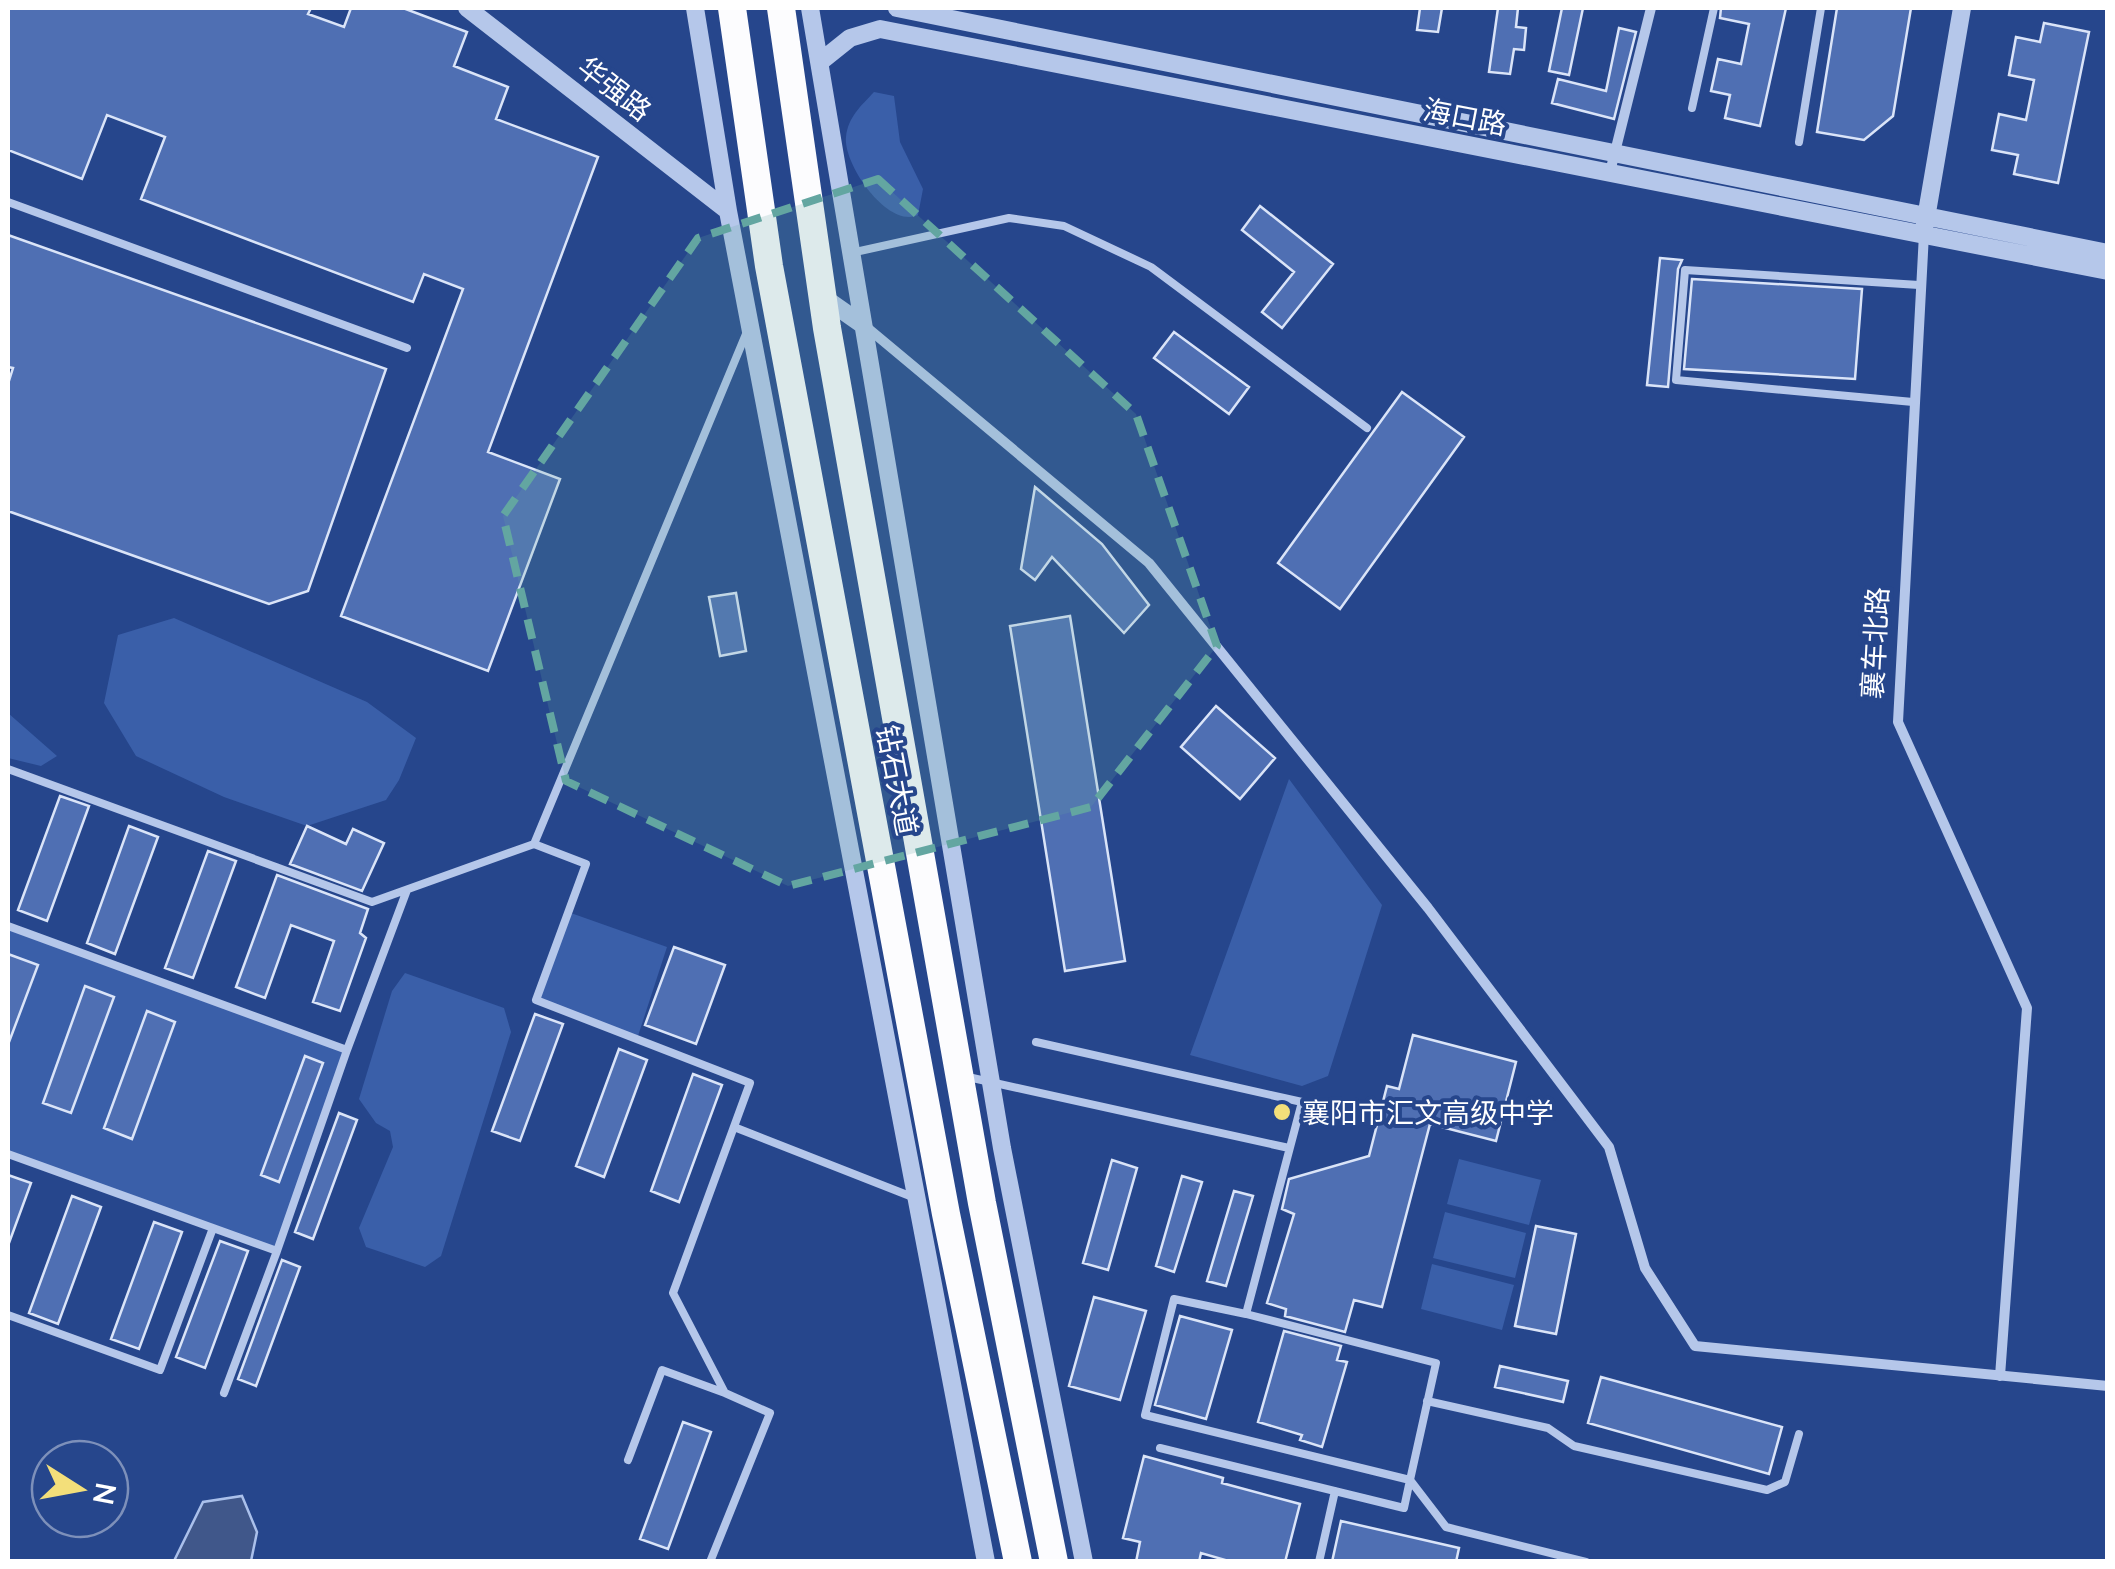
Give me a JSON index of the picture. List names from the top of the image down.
{
  "streets": {
    "highway": ["钻石大道"],
    "street": ["华强路", "海口路", "襄车北路"]
  },
  "crossings": [
    ["海口路", "襄车北路"]
  ],
  "places": ["襄阳市汇文高级中学"],
  "north": "right"
}
